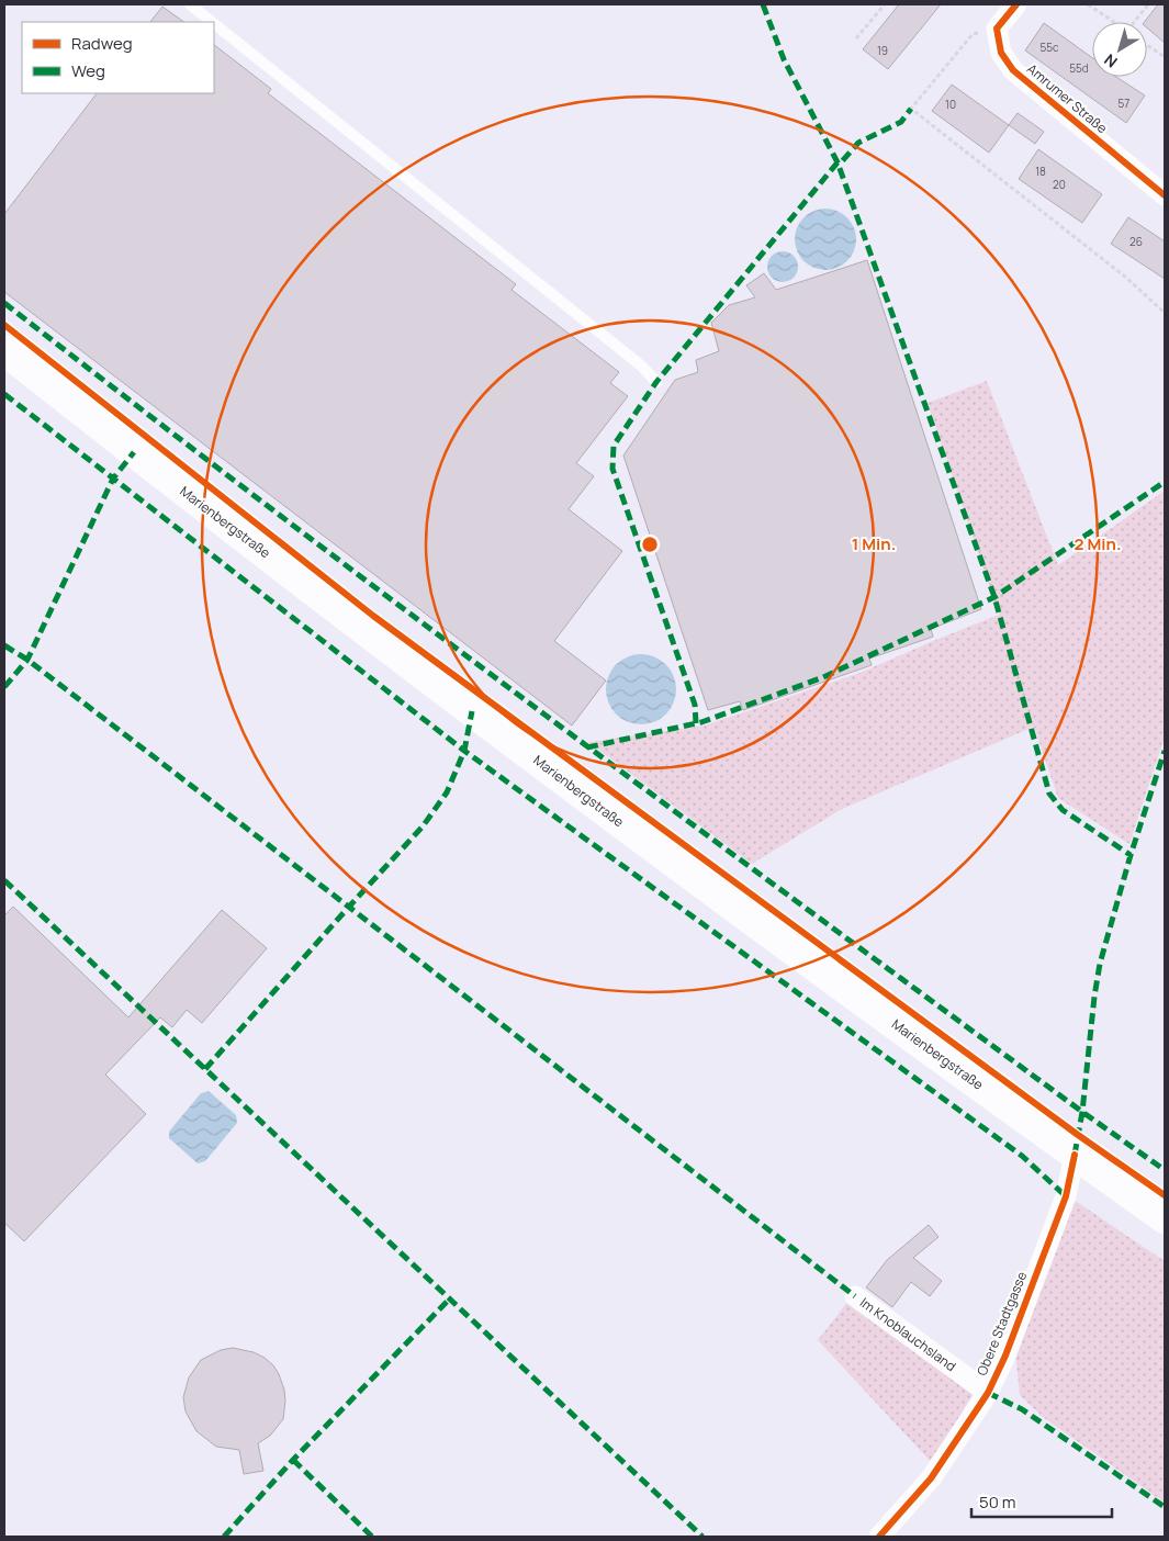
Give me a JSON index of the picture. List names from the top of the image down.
{
  "streets": {
    "main road": ["Marienbergstraße"],
    "street": ["Amrumer Straße", "Obere Stadtgasse", "Im Knoblauchsland"]
  },
  "crossings": [
    ["Marienbergstraße", "Obere Stadtgasse"],
    ["Obere Stadtgasse", "Im Knoblauchsland"]
  ],
  "house_numbers": [
    "55c",
    "19",
    "55d",
    "57",
    "10",
    "18",
    "20",
    "26"
  ],
  "legend": ["Radweg", "Weg"],
  "scale_bar": "50 m",
  "north": "bottom left",
  "rings": ["1 Min.", "2 Min."]
}
